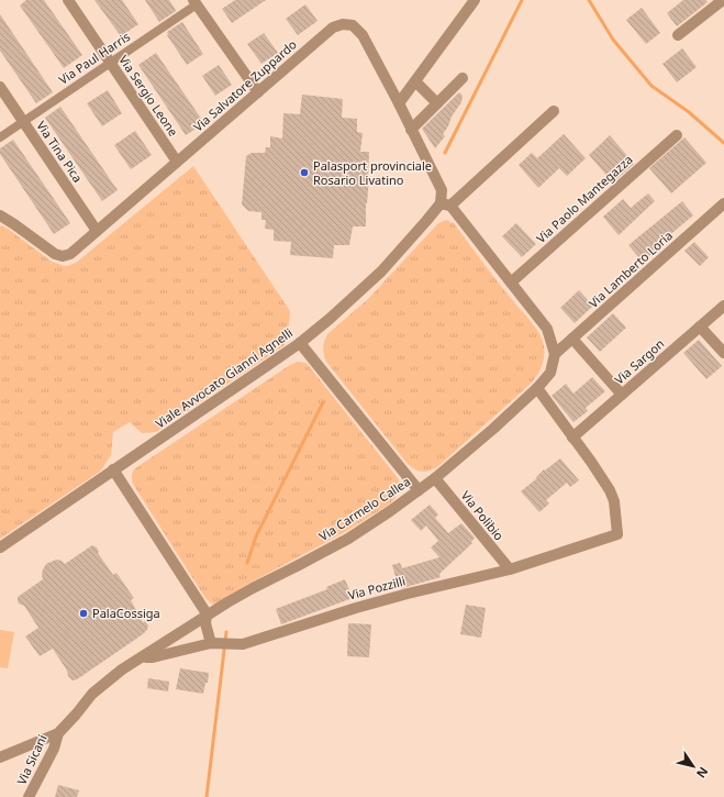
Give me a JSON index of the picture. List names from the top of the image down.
{
  "streets": {
    "street": [
      "Via Paul Harris",
      "Via Salvatore Zuppardo",
      "Via Sergio Leone",
      "Via Tina Pica",
      "Via Paolo Mantegazza",
      "Via Lamberto Loria",
      "Via Sargon",
      "Viale Avvocato Gianni Agnelli",
      "Via Carmelo Callea",
      "Via Polibio",
      "Via Pozzilli",
      "Via Sicani"
    ]
  },
  "crossings": [
    ["Via Paul Harris", "Via Sergio Leone"],
    ["Via Paul Harris", "Via Tina Pica"],
    ["Via Salvatore Zuppardo", "Via Sergio Leone"],
    ["Via Salvatore Zuppardo", "Via Tina Pica"],
    ["Via Salvatore Zuppardo", "Viale Avvocato Gianni Agnelli"],
    ["Via Lamberto Loria", "Via Carmelo Callea"],
    ["Via Sargon", "Via Pozzilli"],
    ["Via Carmelo Callea", "Via Polibio"],
    ["Via Carmelo Callea", "Via Pozzilli"],
    ["Via Carmelo Callea", "Via Sicani"],
    ["Via Polibio", "Via Pozzilli"]
  ],
  "places": ["Palasport provinciale Rosario Livatino", "PalaCossiga"],
  "north": "bottom right"
}
